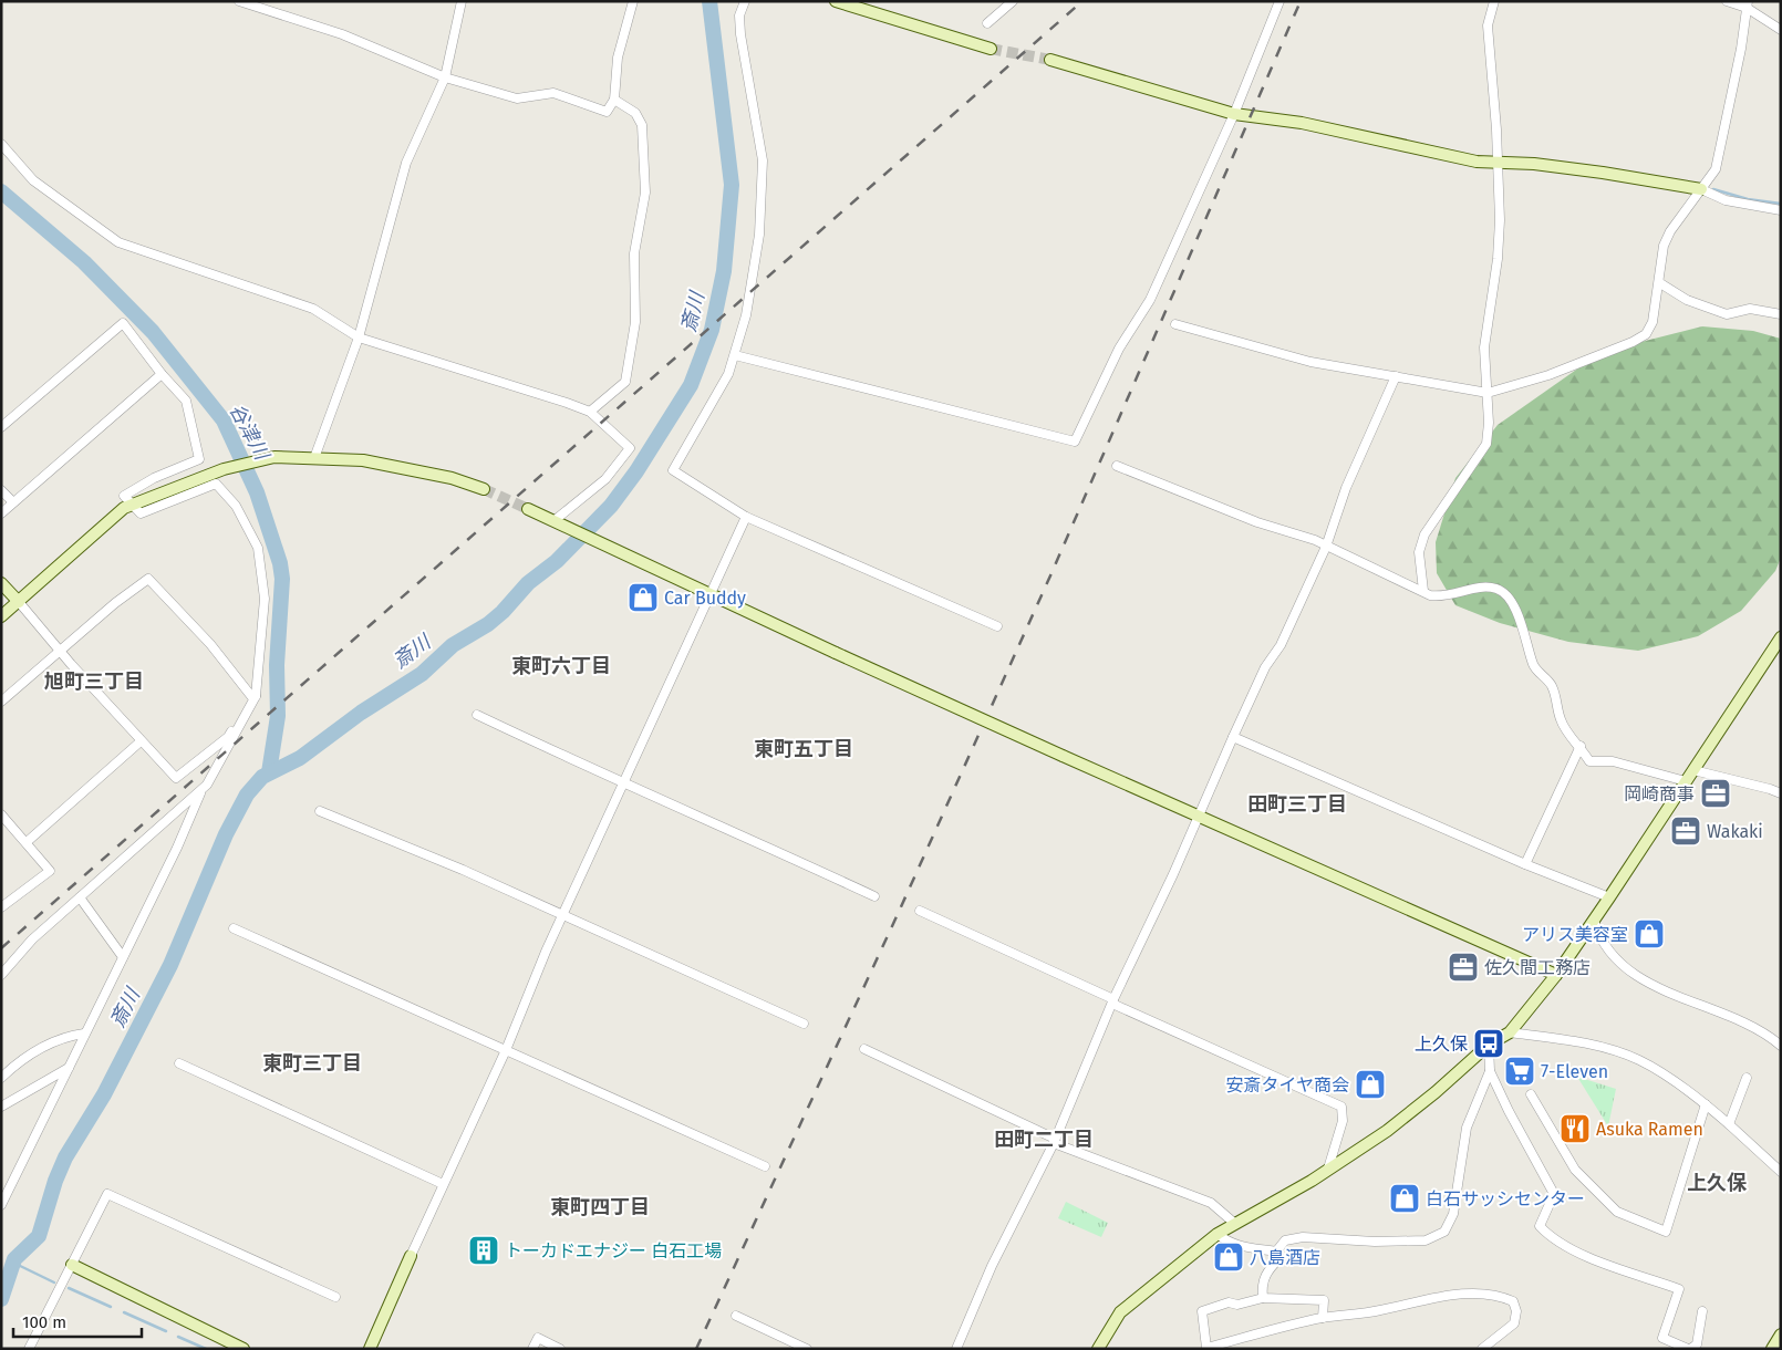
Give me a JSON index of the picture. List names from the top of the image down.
{
  "districts": [
    "東町六丁目",
    "旭町三丁目",
    "東町五丁目",
    "田町三丁目",
    "東町三丁目",
    "田町二丁目",
    "上久保",
    "東町四丁目"
  ],
  "water": ["斎川", "谷津川"],
  "places": {
    "shop": [
      "Car Buddy",
      "アリス美容室",
      "安斎タイヤ商会",
      "白石サッシセンター",
      "八島酒店"
    ],
    "office": ["岡崎商事", "Wakaki", "佐久間工務店"],
    "bus stop": ["上久保"],
    "supermarket": ["7-Eleven"],
    "restaurant": ["Asuka Ramen"],
    "building": ["トーカドエナジー 白石工場"]
  },
  "scale_bar": "100 m"
}
